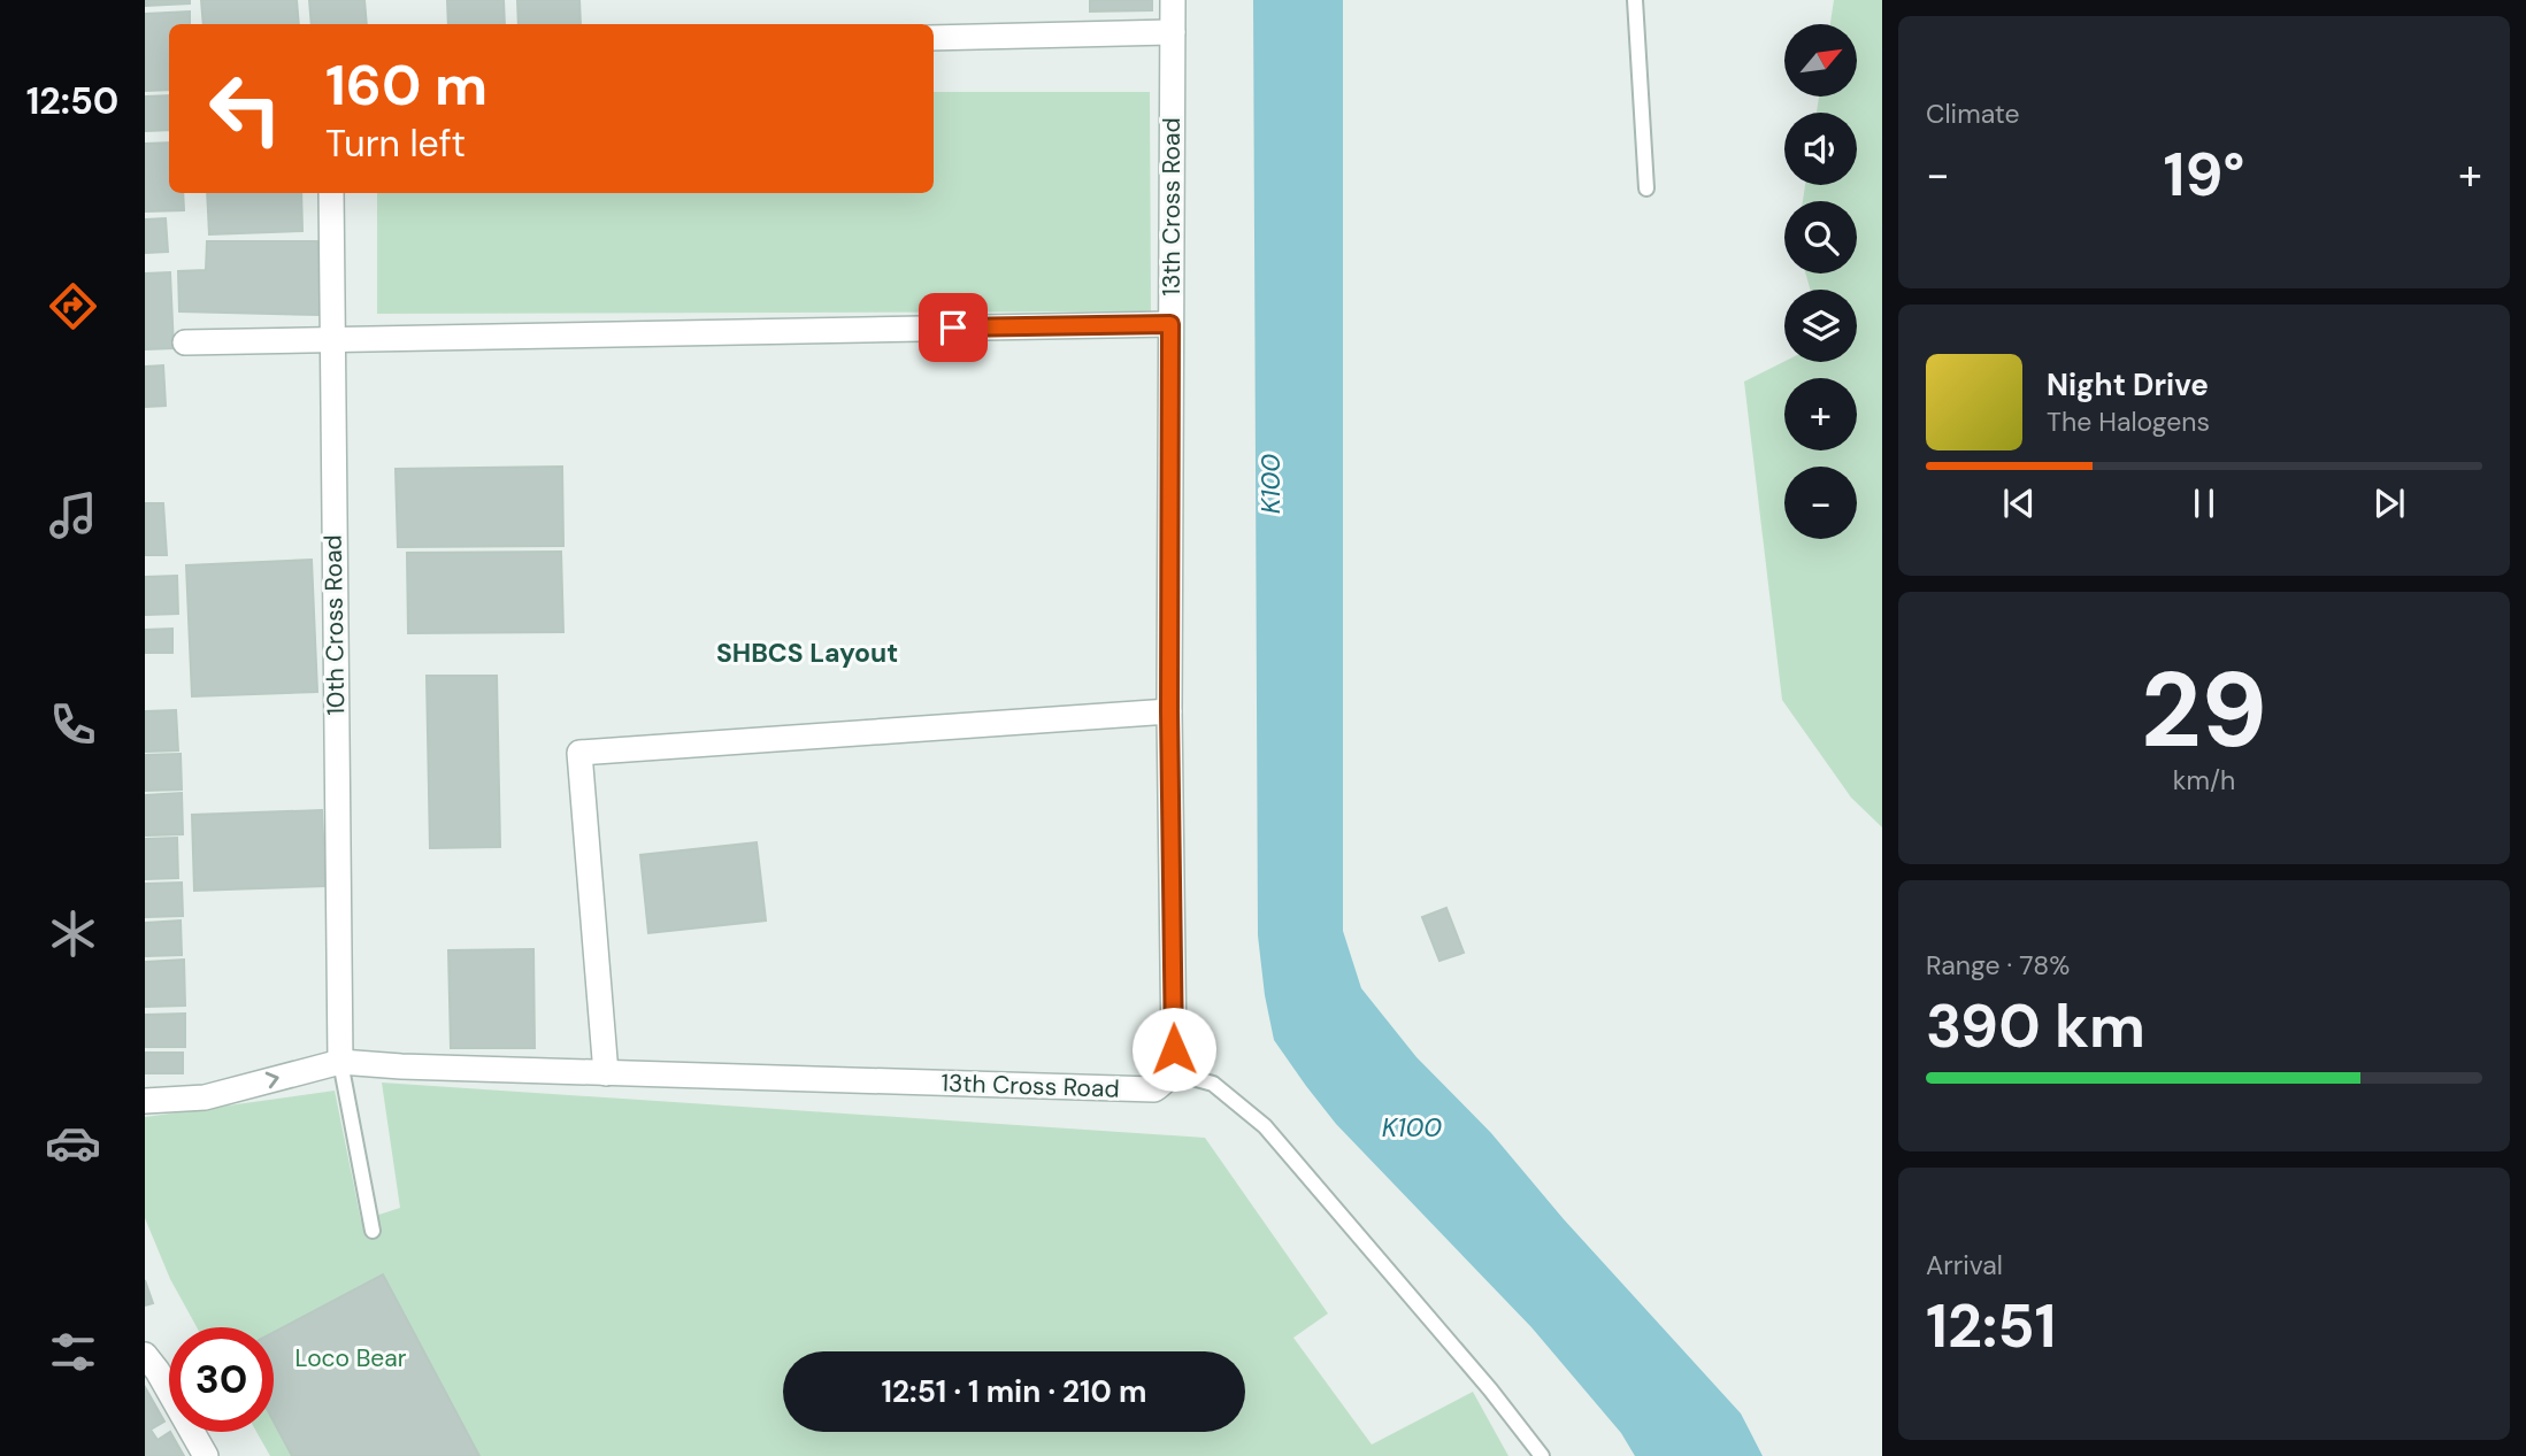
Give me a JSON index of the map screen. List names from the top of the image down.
{
  "streets": {
    "street": ["13th Cross Road", "10th Cross Road"]
  },
  "crossings": [
    ["13th Cross Road", "10th Cross Road"]
  ],
  "districts": ["SHBCS Layout"],
  "water": ["K100"],
  "parks": ["Loco Bear"],
  "north": "top right",
  "page": {
    "tabs": "12:50",
    "tile": [
      "Climate",
      ["29", "km/h"],
      ["Range · 78%", "390 km"],
      ["Arrival", "12:51"]
    ],
    "map_buttons": ["+", "−"],
    "turn": ["160 m", "Turn left"],
    "heat": ["−", "19°", "+"],
    "song": ["Night Drive", "The Halogens"],
    "limit": "30",
    "trip": "12:51 · 1 min · 210 m"
  }
}
